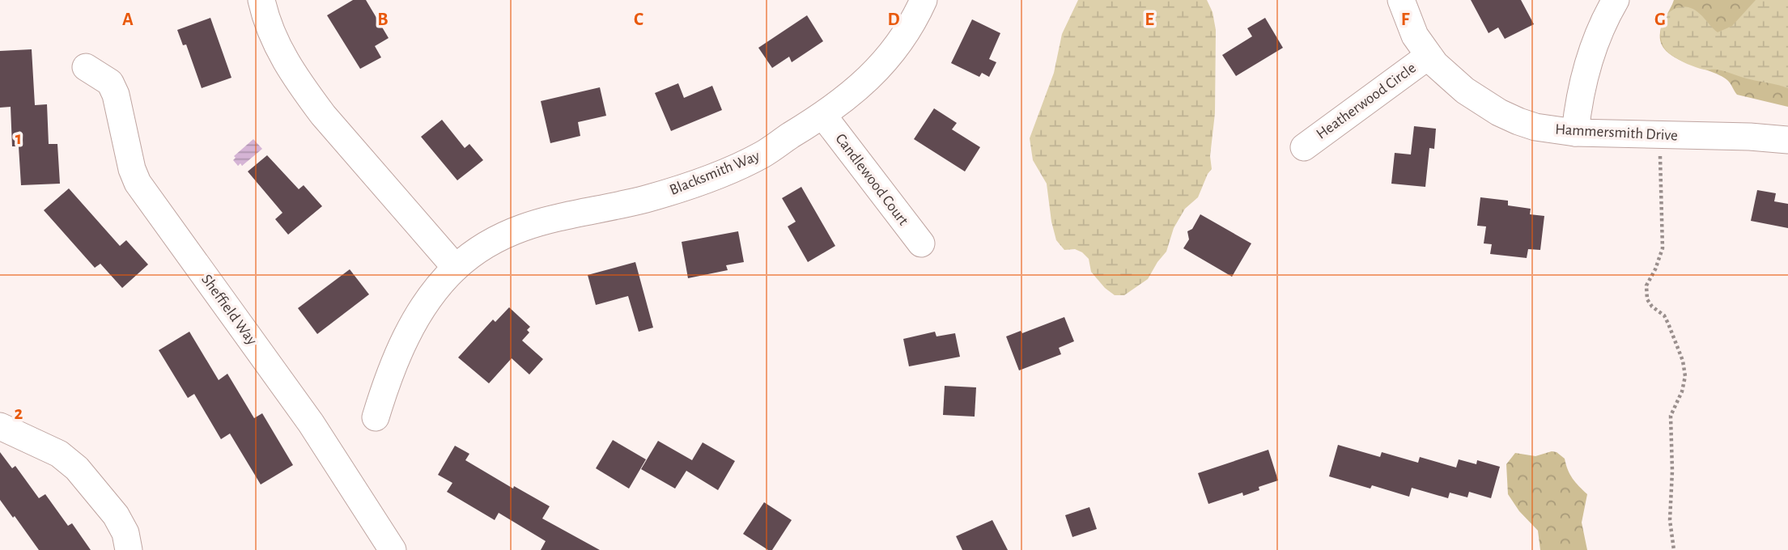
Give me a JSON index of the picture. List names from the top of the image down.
{
  "streets": {
    "street": [
      "Heatherwood Circle",
      "Hammersmith Drive",
      "Blacksmith Way",
      "Candlewood Court",
      "Sheffield Way"
    ]
  },
  "crossings": [
    ["Heatherwood Circle", "Hammersmith Drive"],
    ["Blacksmith Way", "Candlewood Court"]
  ],
  "grid": {
    "columns": [
      "A",
      "B",
      "C",
      "D",
      "E",
      "F",
      "G"
    ],
    "rows": ["1", "2"]
  }
}
